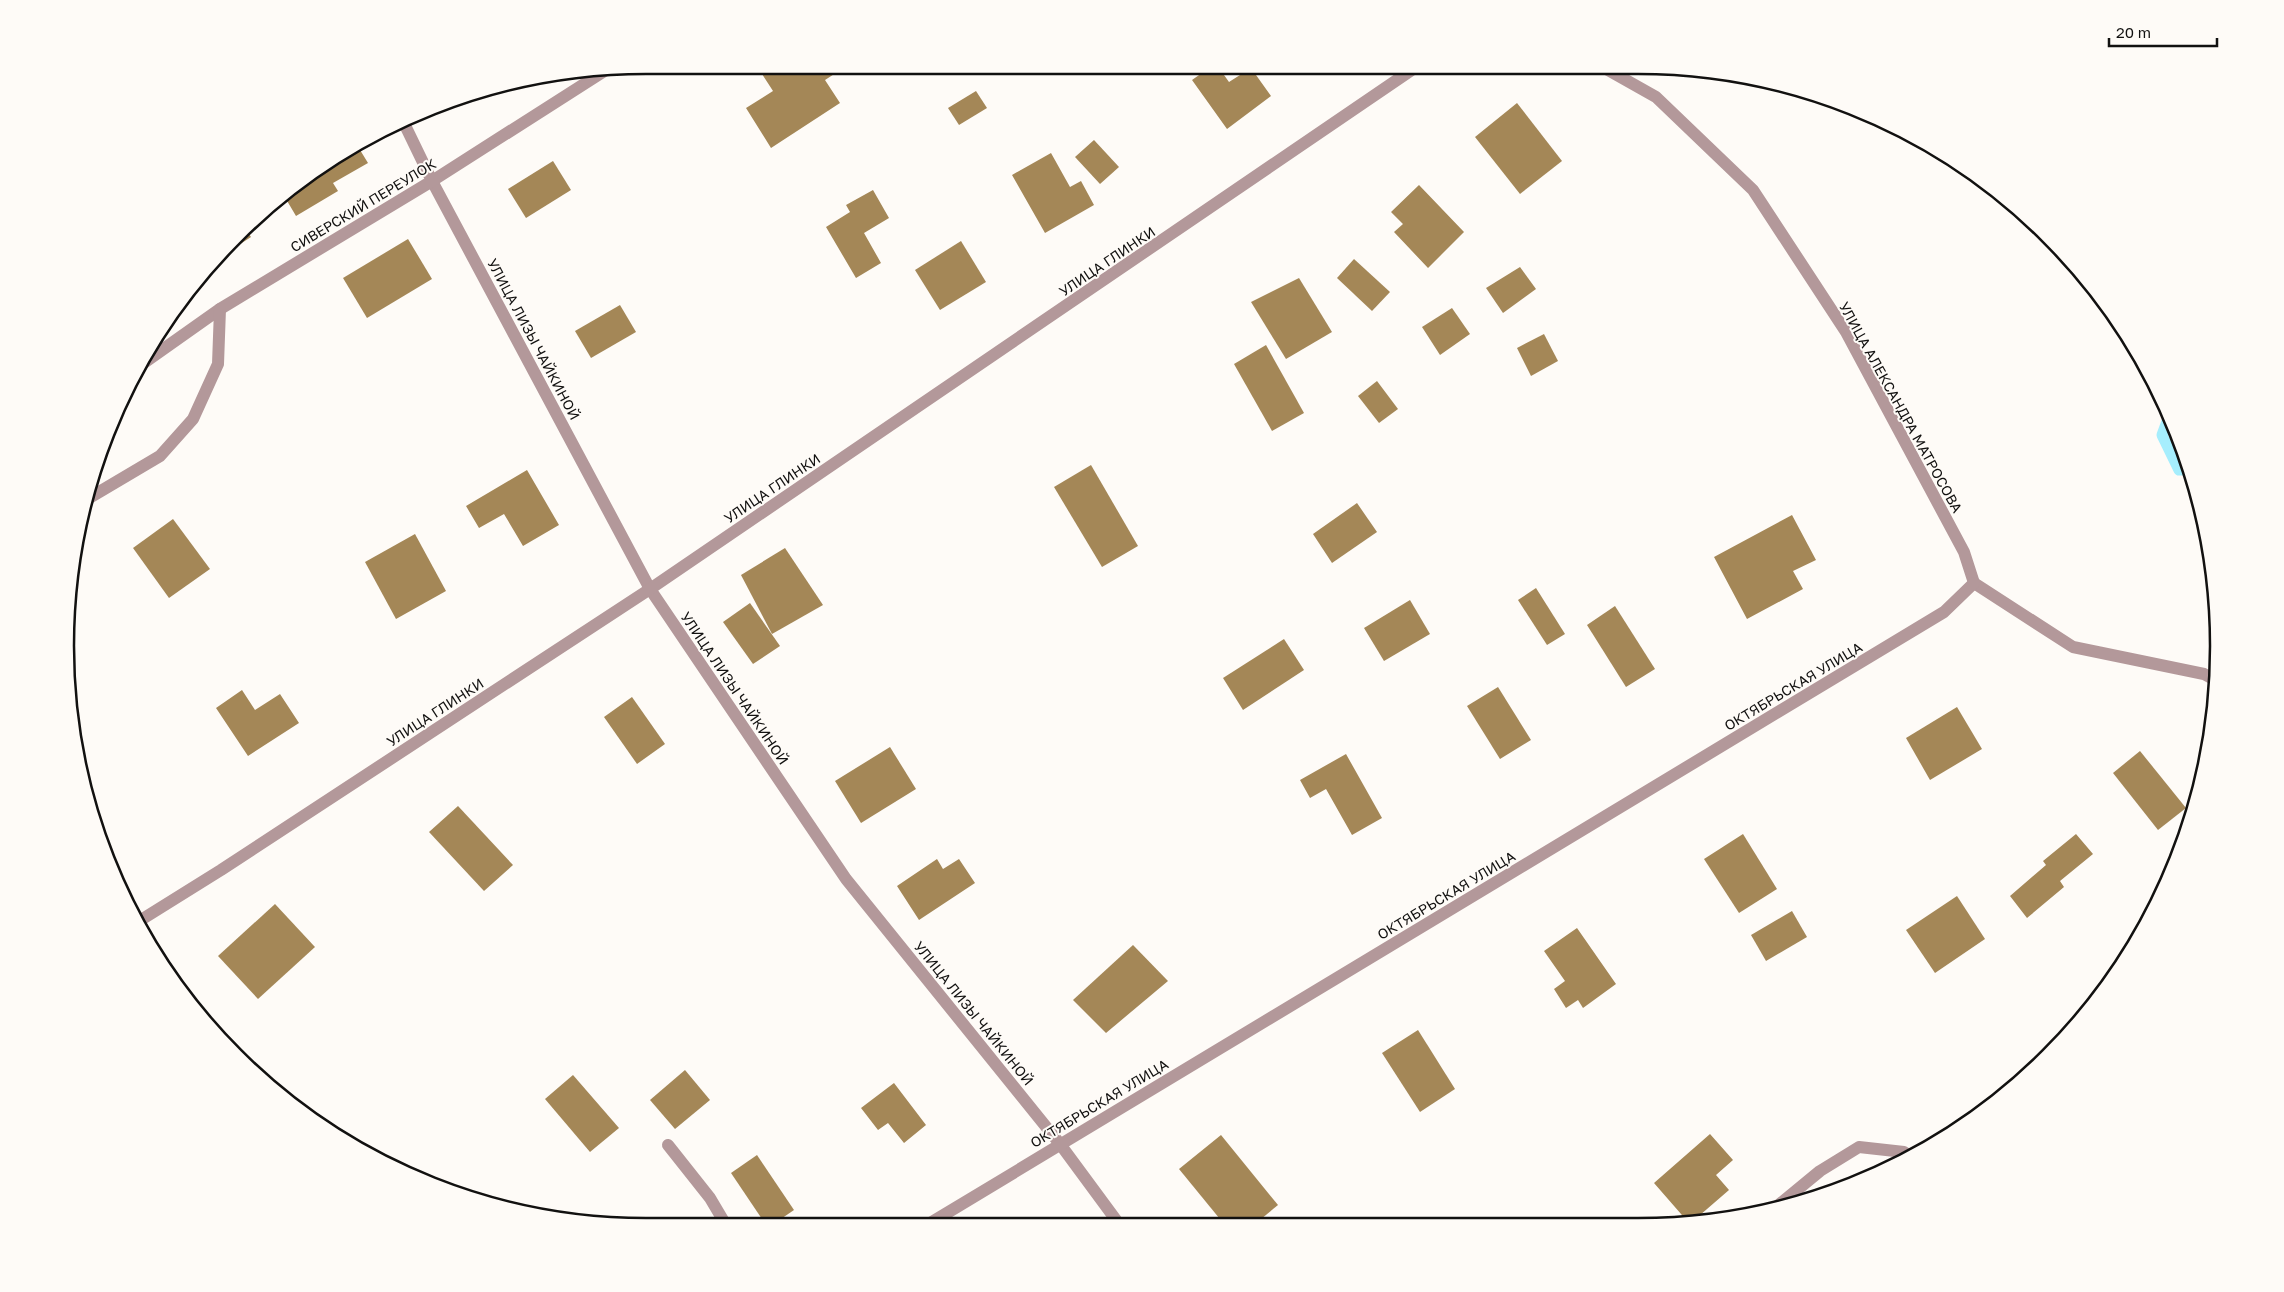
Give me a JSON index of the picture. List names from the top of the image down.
{
  "streets": {
    "street": [
      "СИВЕРСКИЙ ПЕРЕУЛОК",
      "УЛИЦА ГЛИНКИ",
      "УЛИЦА ЛИЗЫ ЧАЙКИНОЙ",
      "УЛИЦА АЛЕКСАНДРА МАТРОСОВА",
      "ОКТЯБРЬСКАЯ УЛИЦА"
    ]
  },
  "crossings": [
    ["СИВЕРСКИЙ ПЕРЕУЛОК", "УЛИЦА ЛИЗЫ ЧАЙКИНОЙ"],
    ["УЛИЦА ГЛИНКИ", "УЛИЦА ЛИЗЫ ЧАЙКИНОЙ"],
    ["УЛИЦА ЛИЗЫ ЧАЙКИНОЙ", "ОКТЯБРЬСКАЯ УЛИЦА"],
    ["УЛИЦА АЛЕКСАНДРА МАТРОСОВА", "ОКТЯБРЬСКАЯ УЛИЦА"]
  ],
  "scale_bar": "20 m"
}
